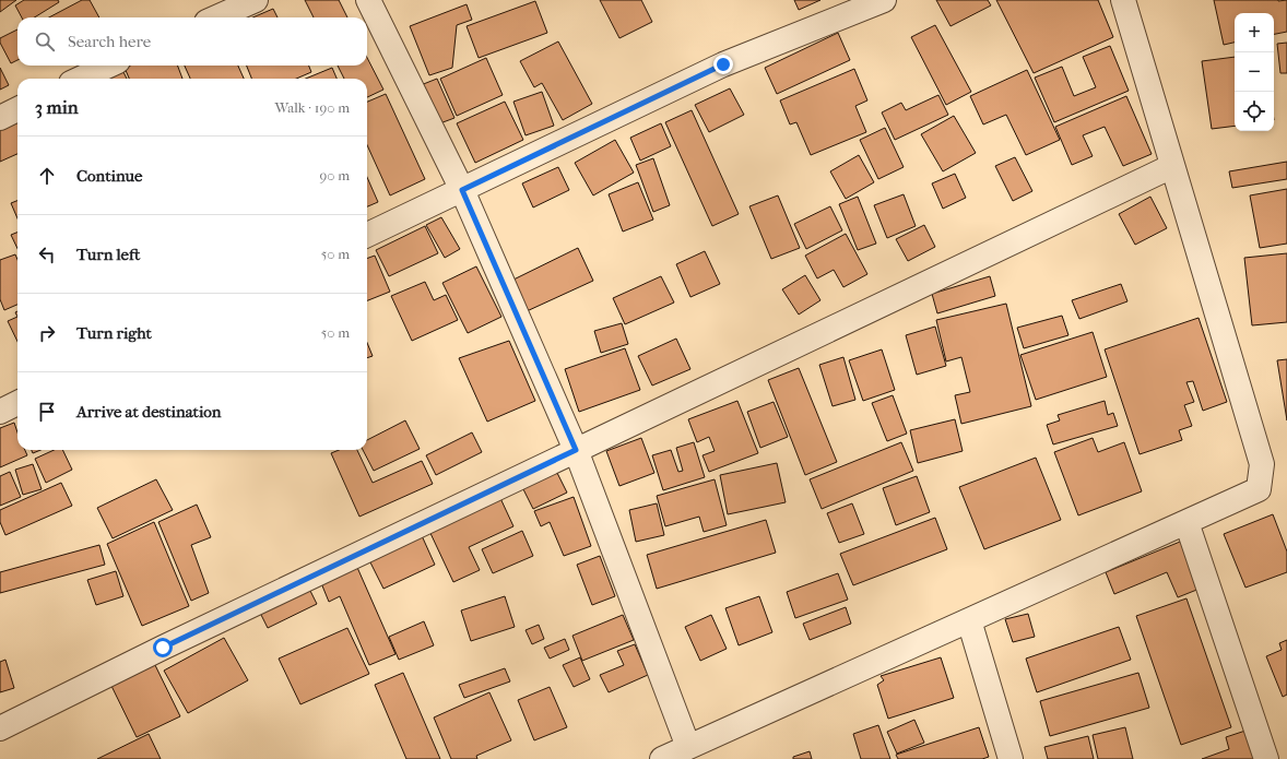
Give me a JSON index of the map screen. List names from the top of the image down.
{
  "page": {
    "map_buttons": ["+", "−"],
    "search": "Search here",
    "heading": ["3 min", "Walk · 190 m"],
    "list": [
      ["Continue", "90 m"],
      ["Turn left", "50 m"],
      ["Turn right", "50 m"],
      "Arrive at destination"
    ]
  }
}
